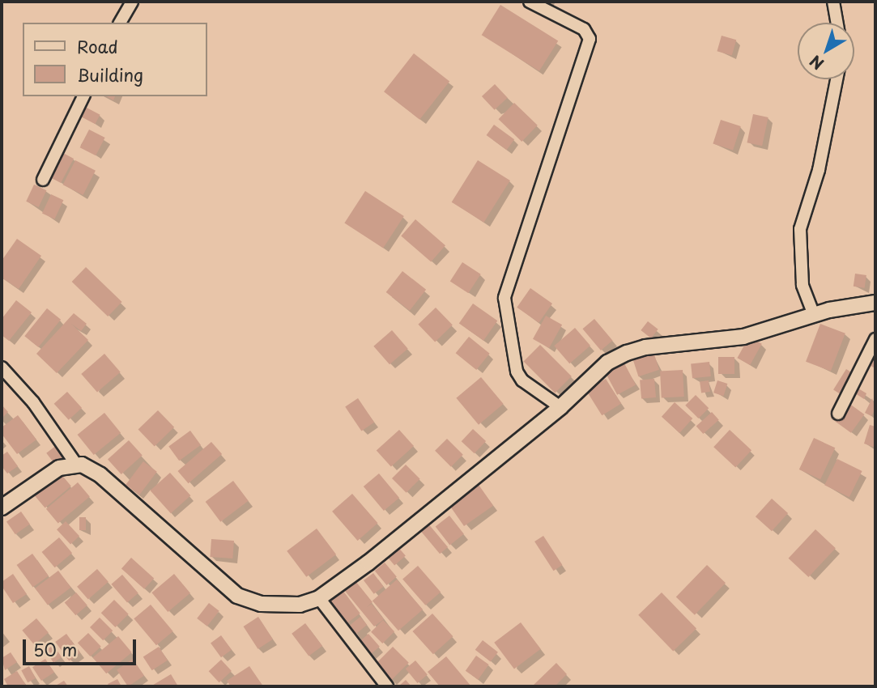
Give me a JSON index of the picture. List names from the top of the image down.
{
  "legend": ["Road", "Building"],
  "scale_bar": "50 m",
  "north": "bottom left"
}
